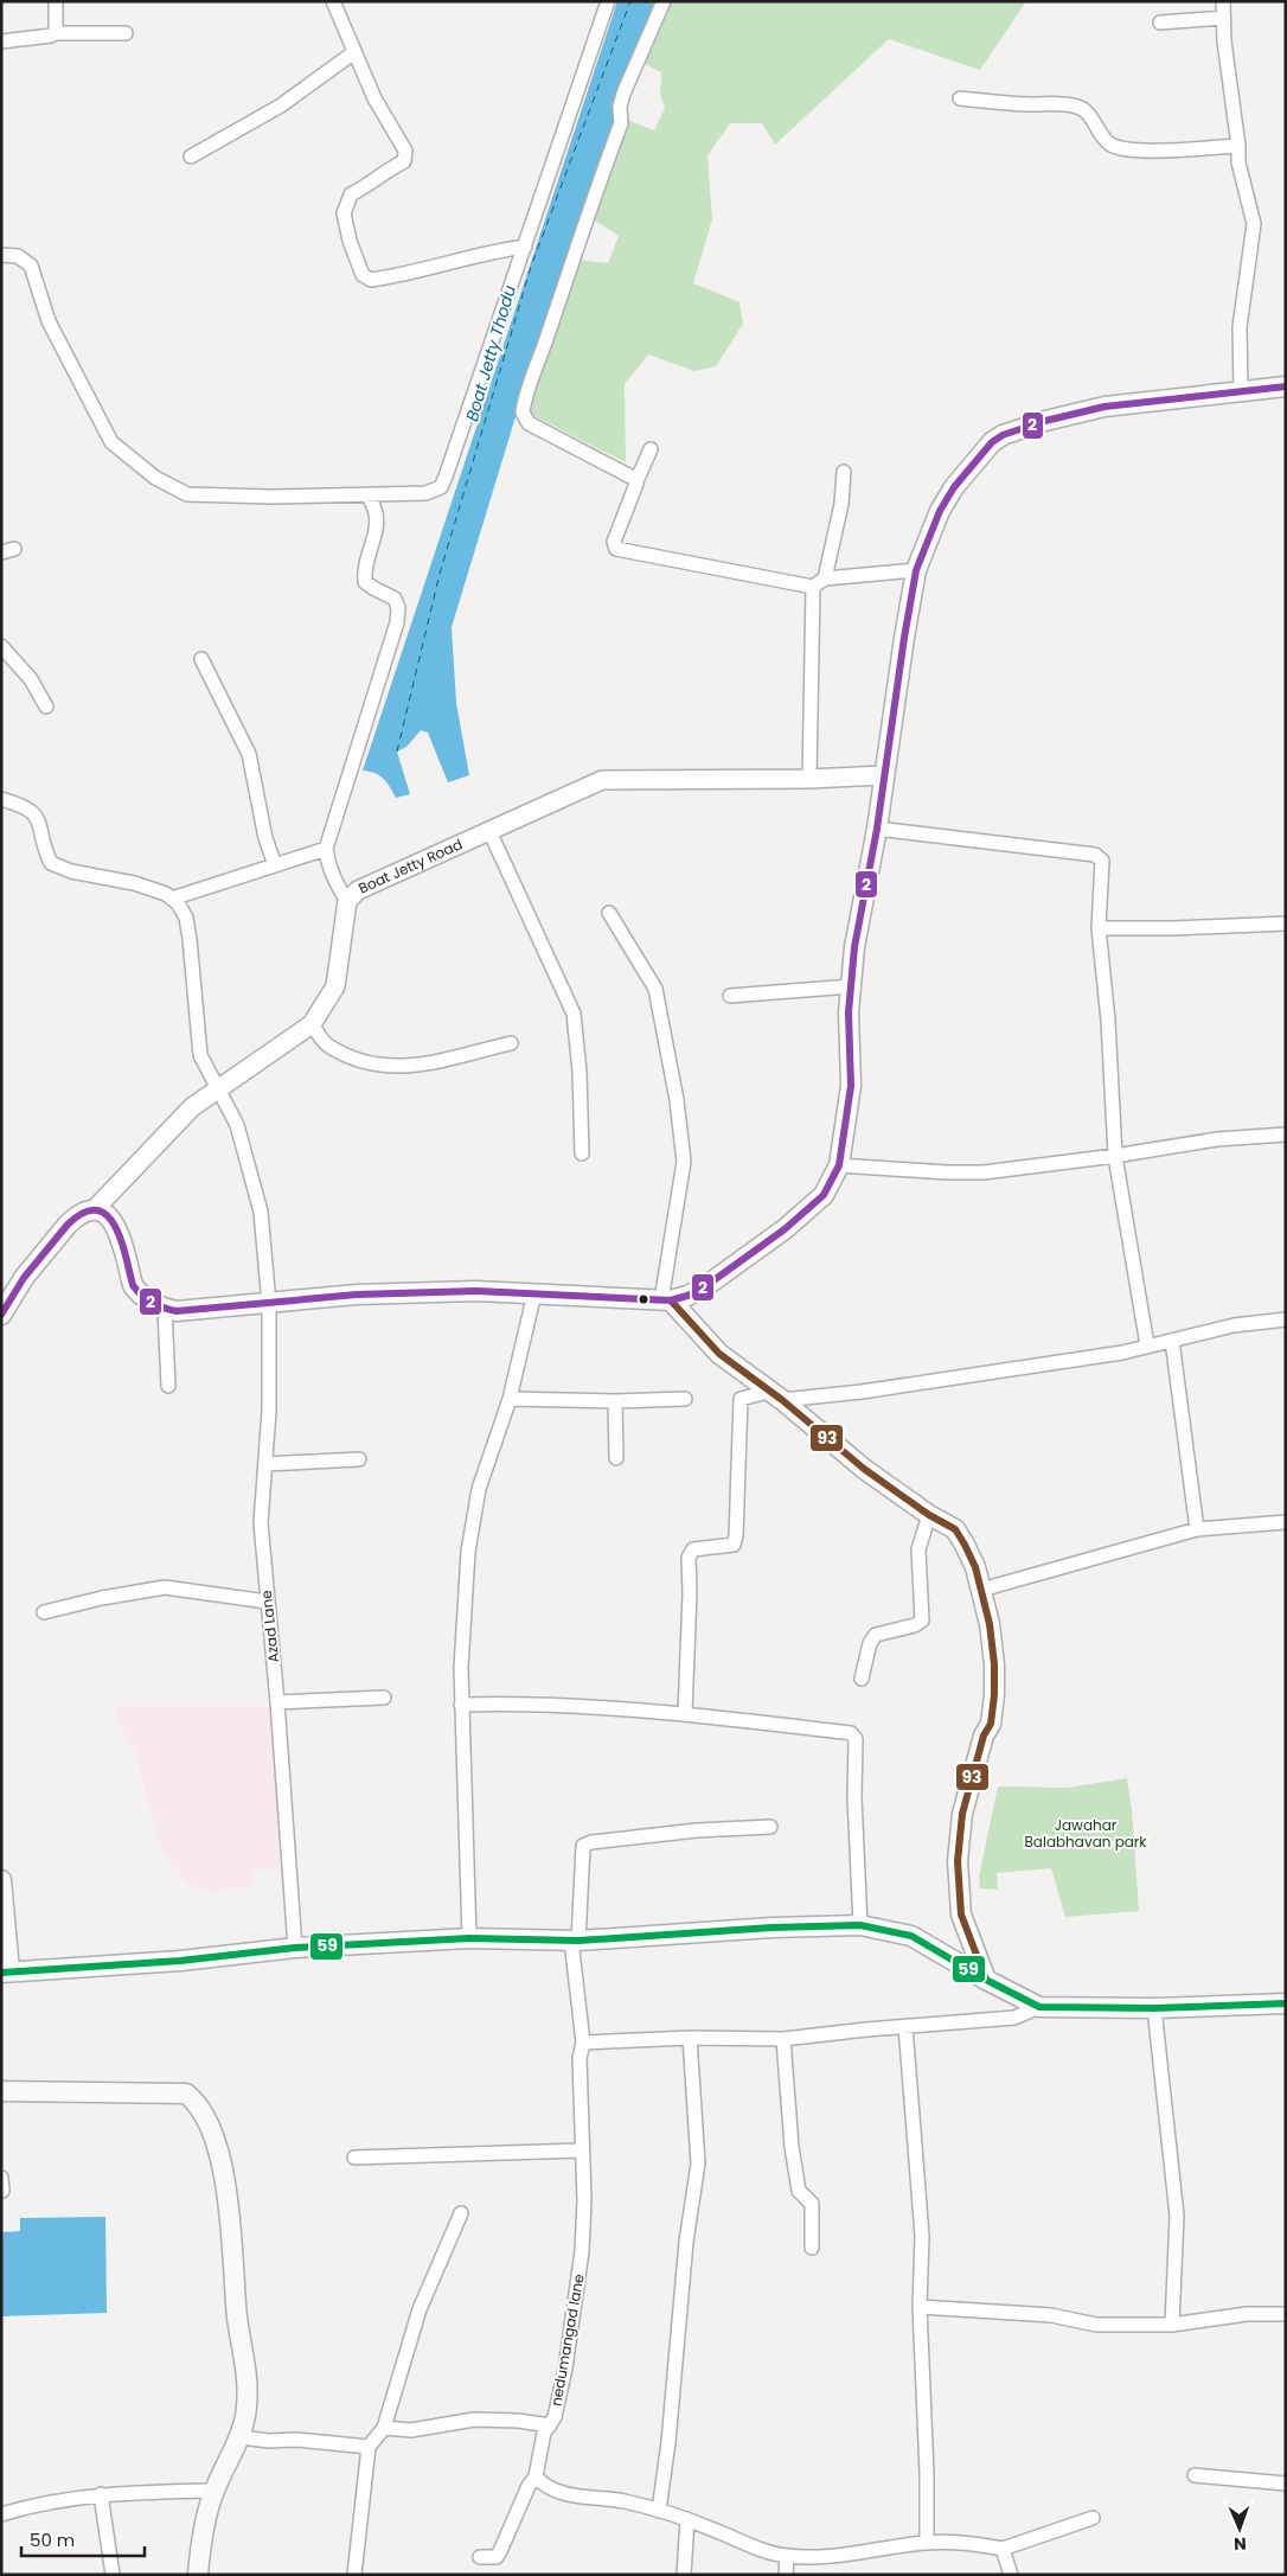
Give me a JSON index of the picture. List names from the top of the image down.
{
  "streets": {
    "street": ["Boat Jetty Road", "Azad Lane", "nedumangad lane"]
  },
  "crossings": [
    ["Boat Jetty Road", "Azad Lane"]
  ],
  "water": ["Boat Jetty Thodu"],
  "parks": ["Jawahar Balabhavan park"],
  "lines": ["transit line 2", "transit line 93", "transit line 59"],
  "scale_bar": "50 m",
  "north": "bottom"
}
